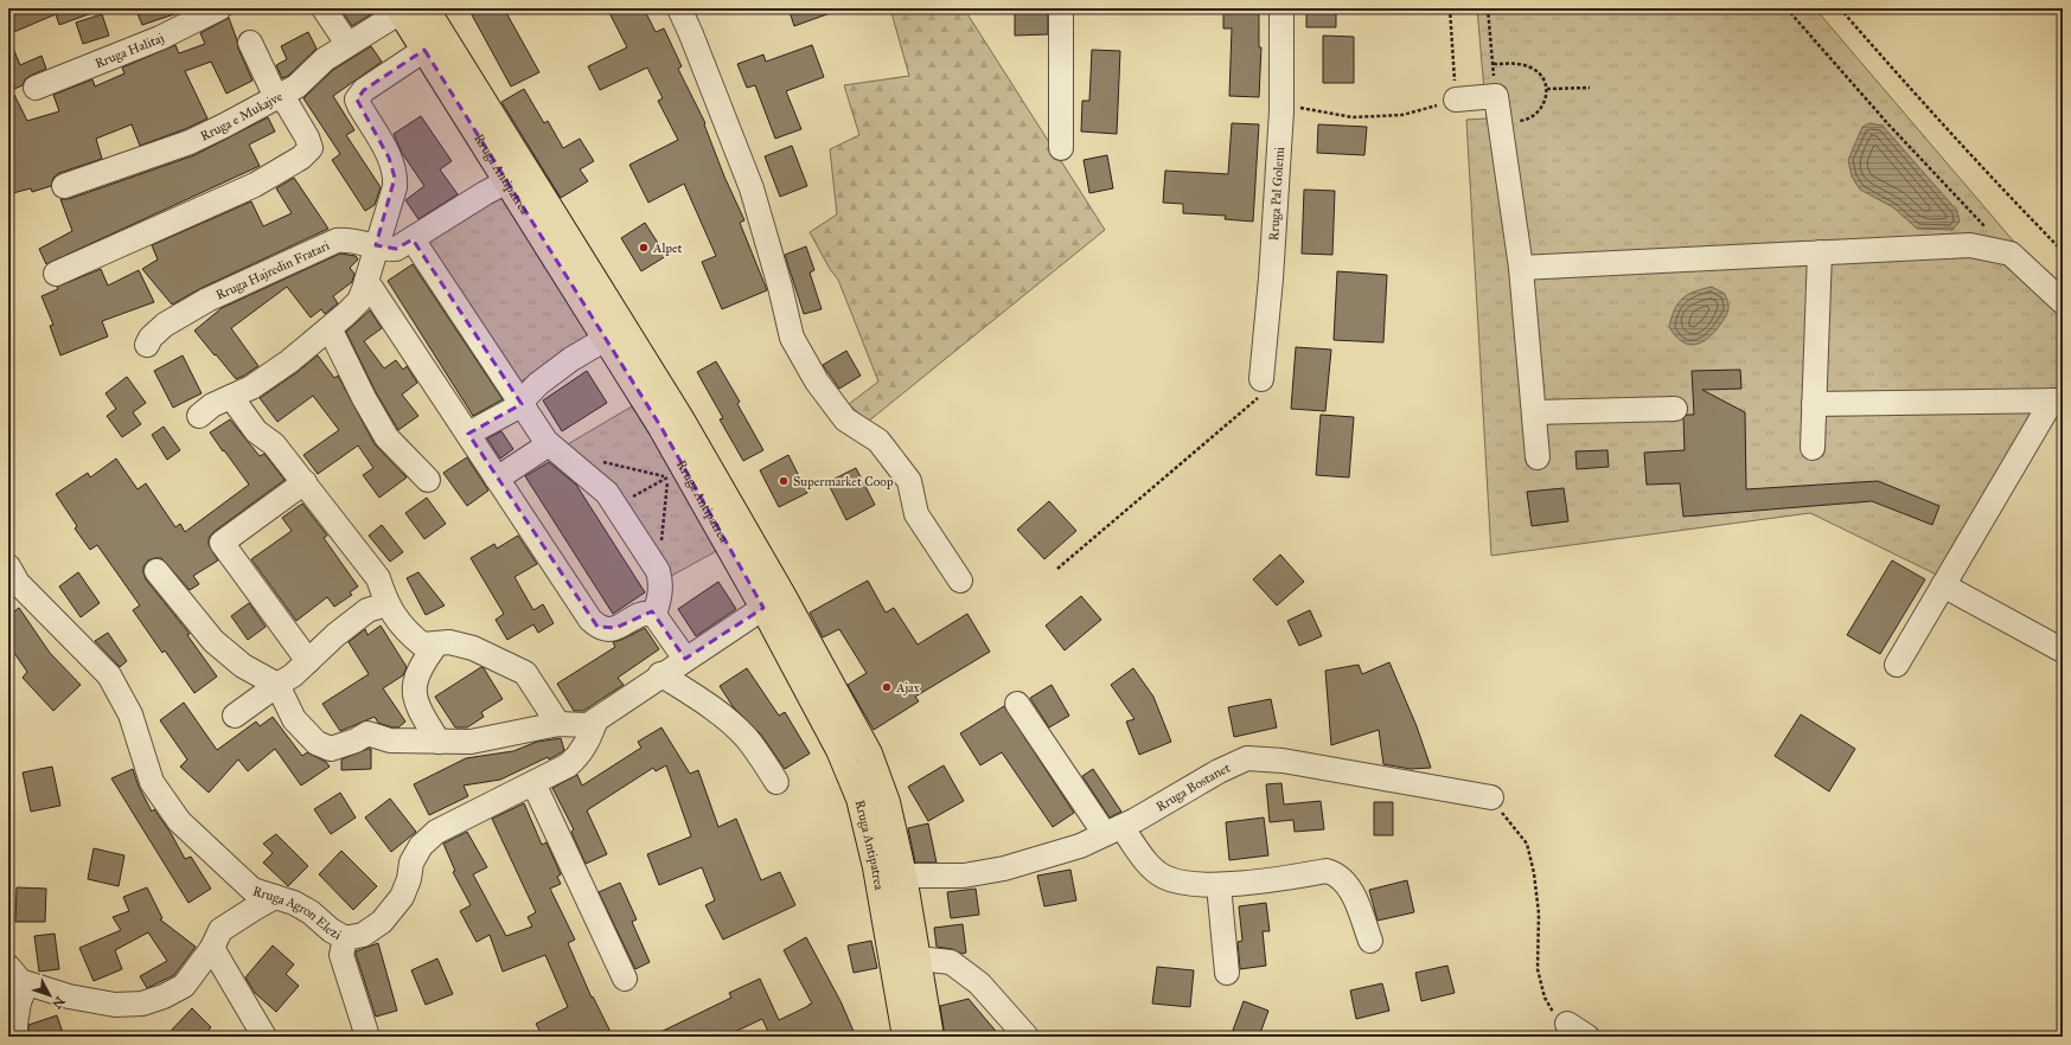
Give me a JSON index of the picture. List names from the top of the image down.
{
  "streets": {
    "main road": ["Rruga Antipatrea"],
    "street": [
      "Rruga Halitaj",
      "Rruga e Mukajve",
      "Rruga Pal Golemi",
      "Rruga Hajredin Fratari",
      "Rruga Bostanet",
      "Rruga Agron Elezi"
    ]
  },
  "crossings": [
    ["Rruga e Mukajve", "Rruga Antipatrea"],
    ["Rruga Antipatrea", "Rruga Hajredin Fratari"],
    ["Rruga Antipatrea", "Rruga Bostanet"]
  ],
  "places": ["Alpet", "Supermarket Coop", "Ajax"],
  "north": "bottom right"
}
